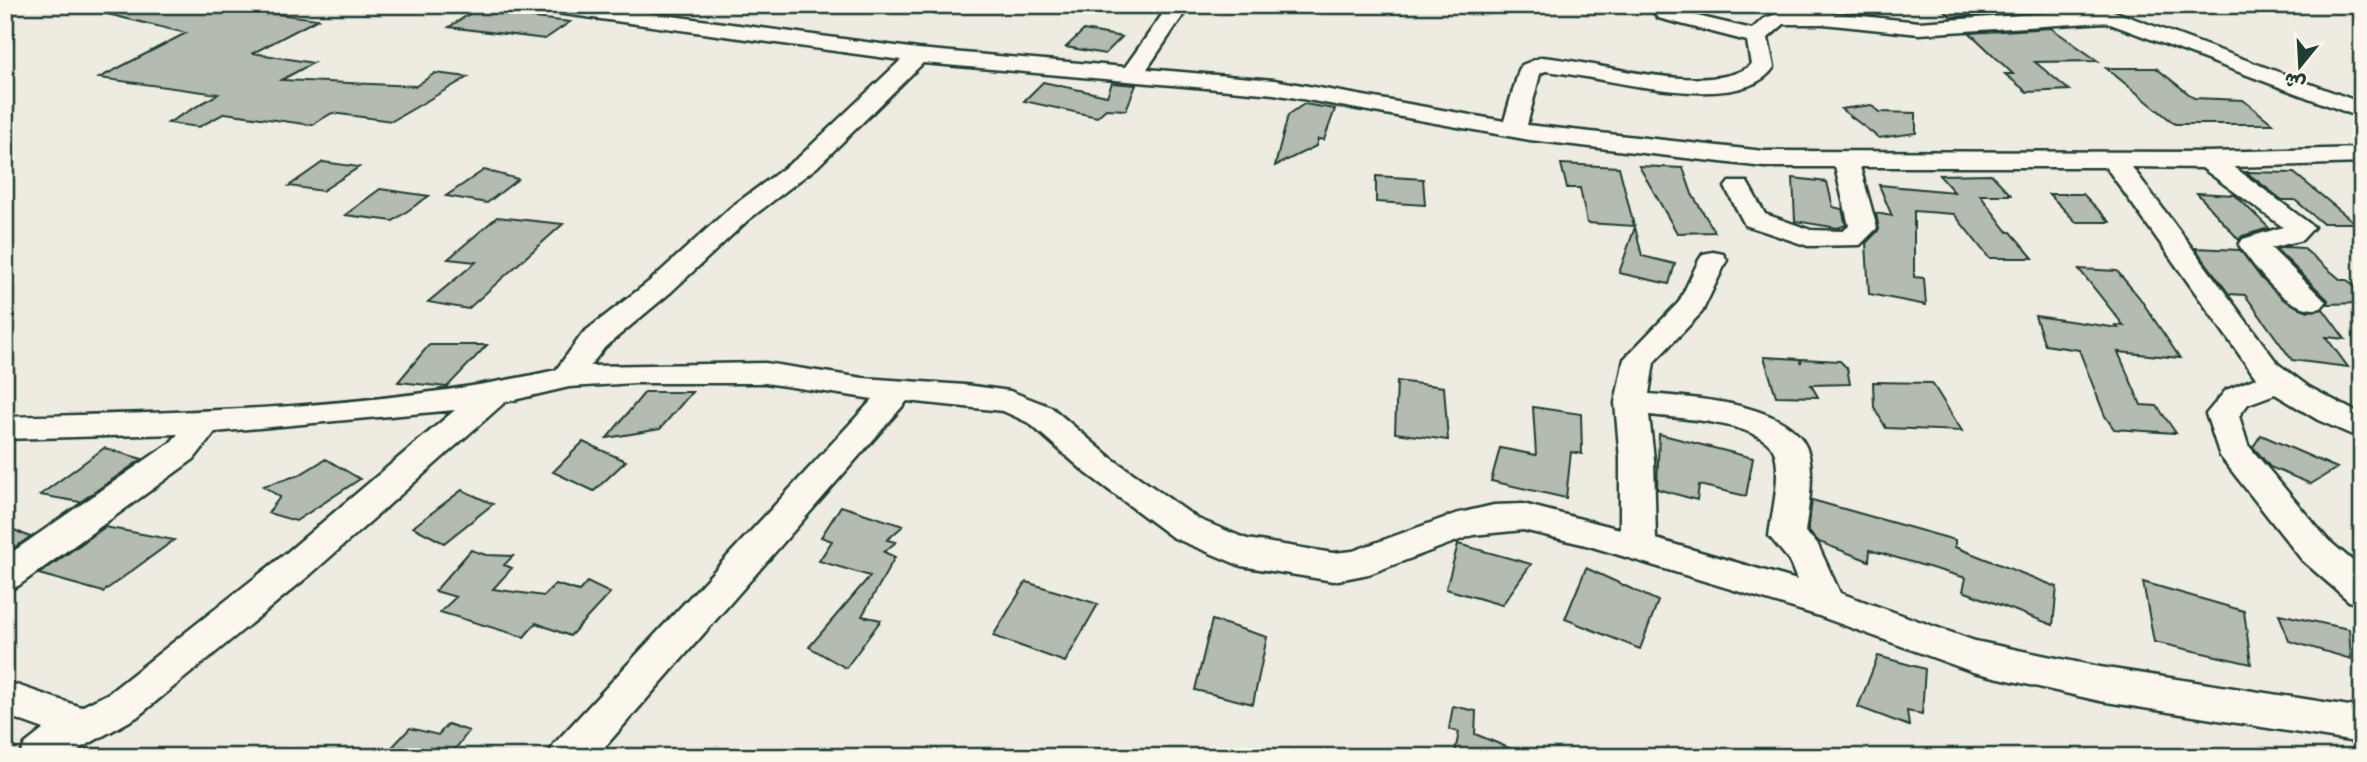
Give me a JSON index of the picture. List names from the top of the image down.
{
  "north": "bottom"
}
